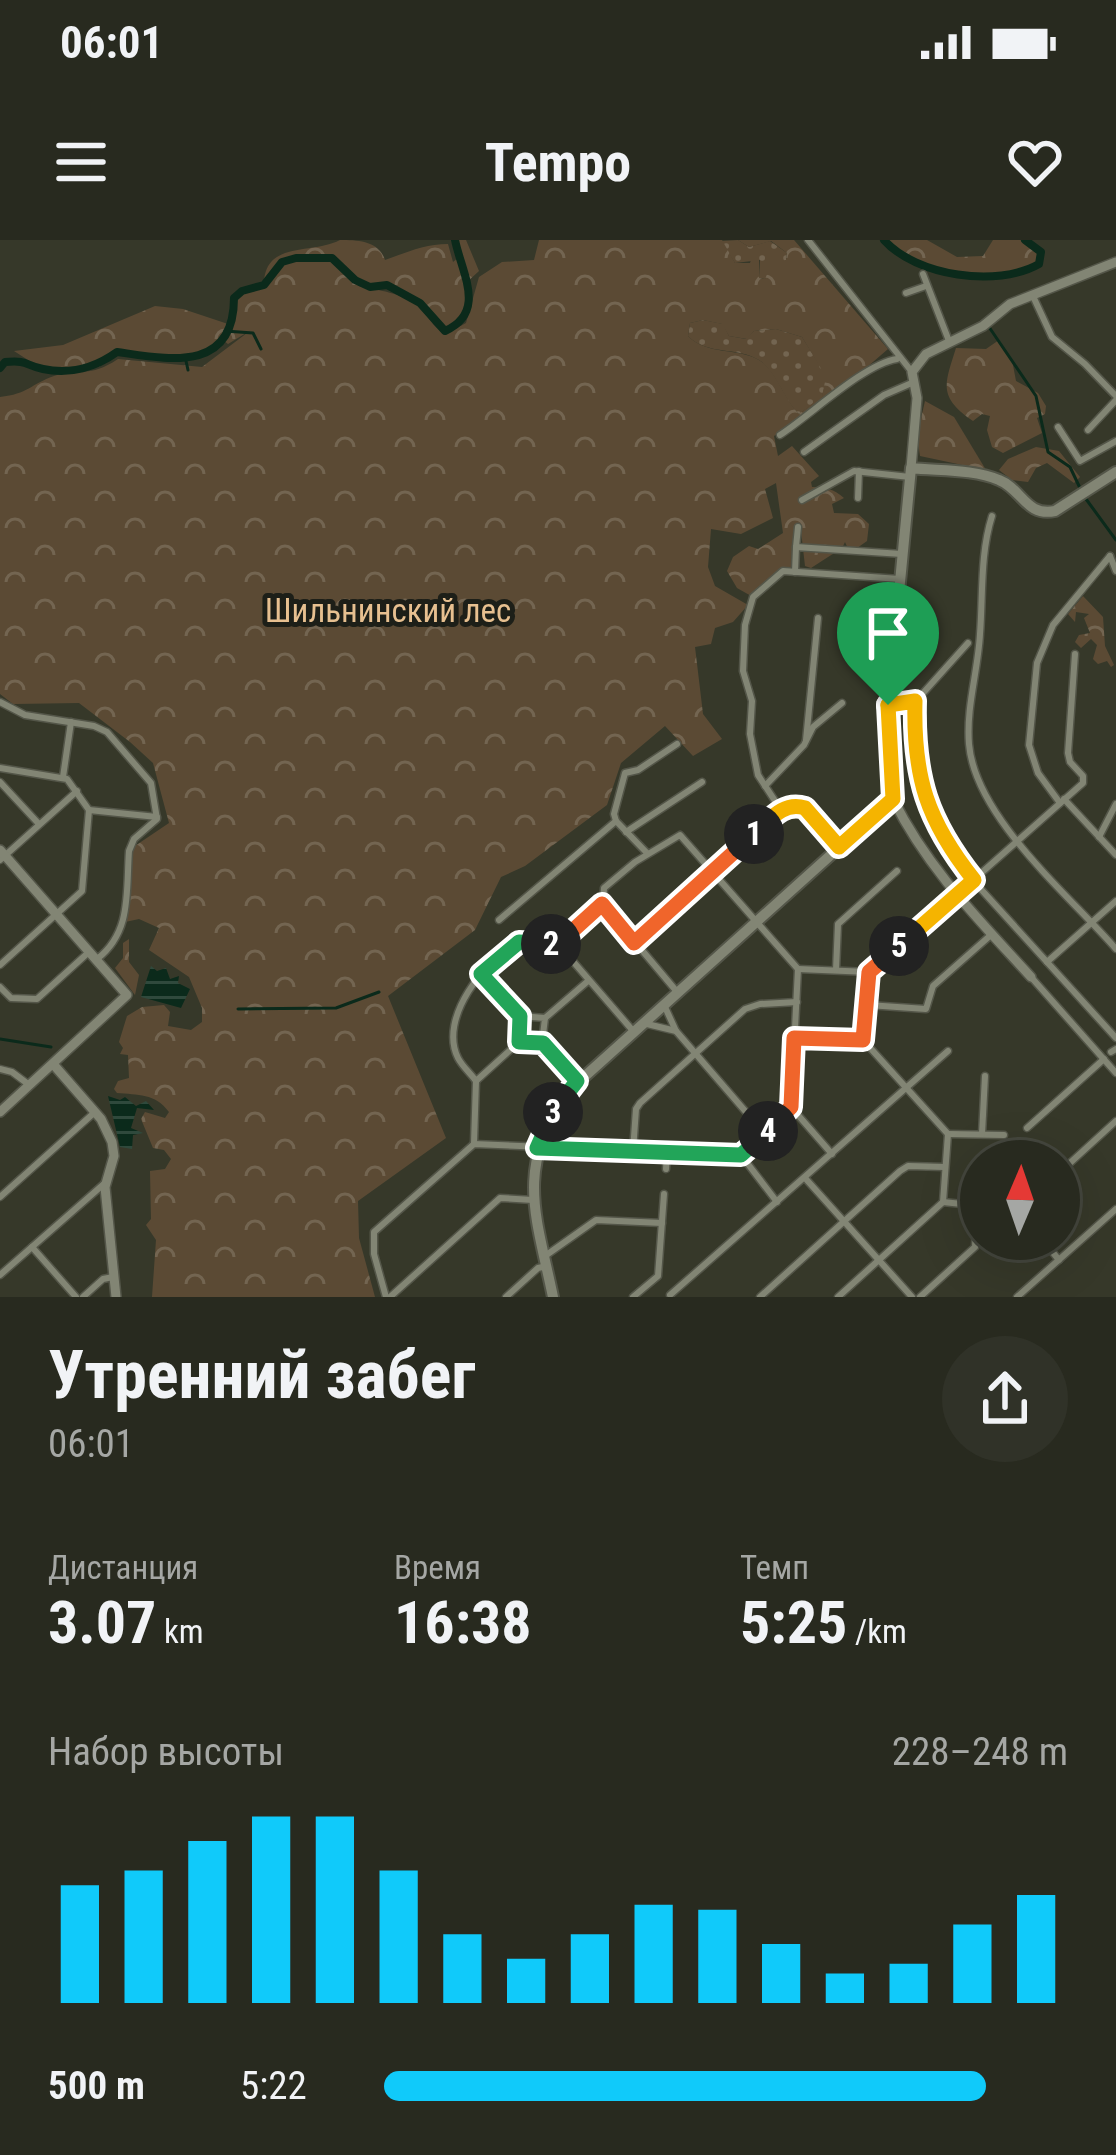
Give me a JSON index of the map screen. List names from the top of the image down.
{
  "parks": ["Шильнинский лес"],
  "north": "top",
  "page": {
    "status": "06:01",
    "header": "Tempo",
    "pins": [
      "1",
      "2",
      "5",
      "3",
      "4"
    ],
    "heading": ["Утренний забег", "06:01"],
    "stats": [
      ["Дистанция", "3.07 km"],
      ["Время", "16:38"],
      ["Темп", "5:25 /km"]
    ],
    "chart": ["Набор высоты", "228–248 m"],
    "list": [
      {
        "name": "500 m",
        "note": "5:22"
      }
    ]
  }
}
